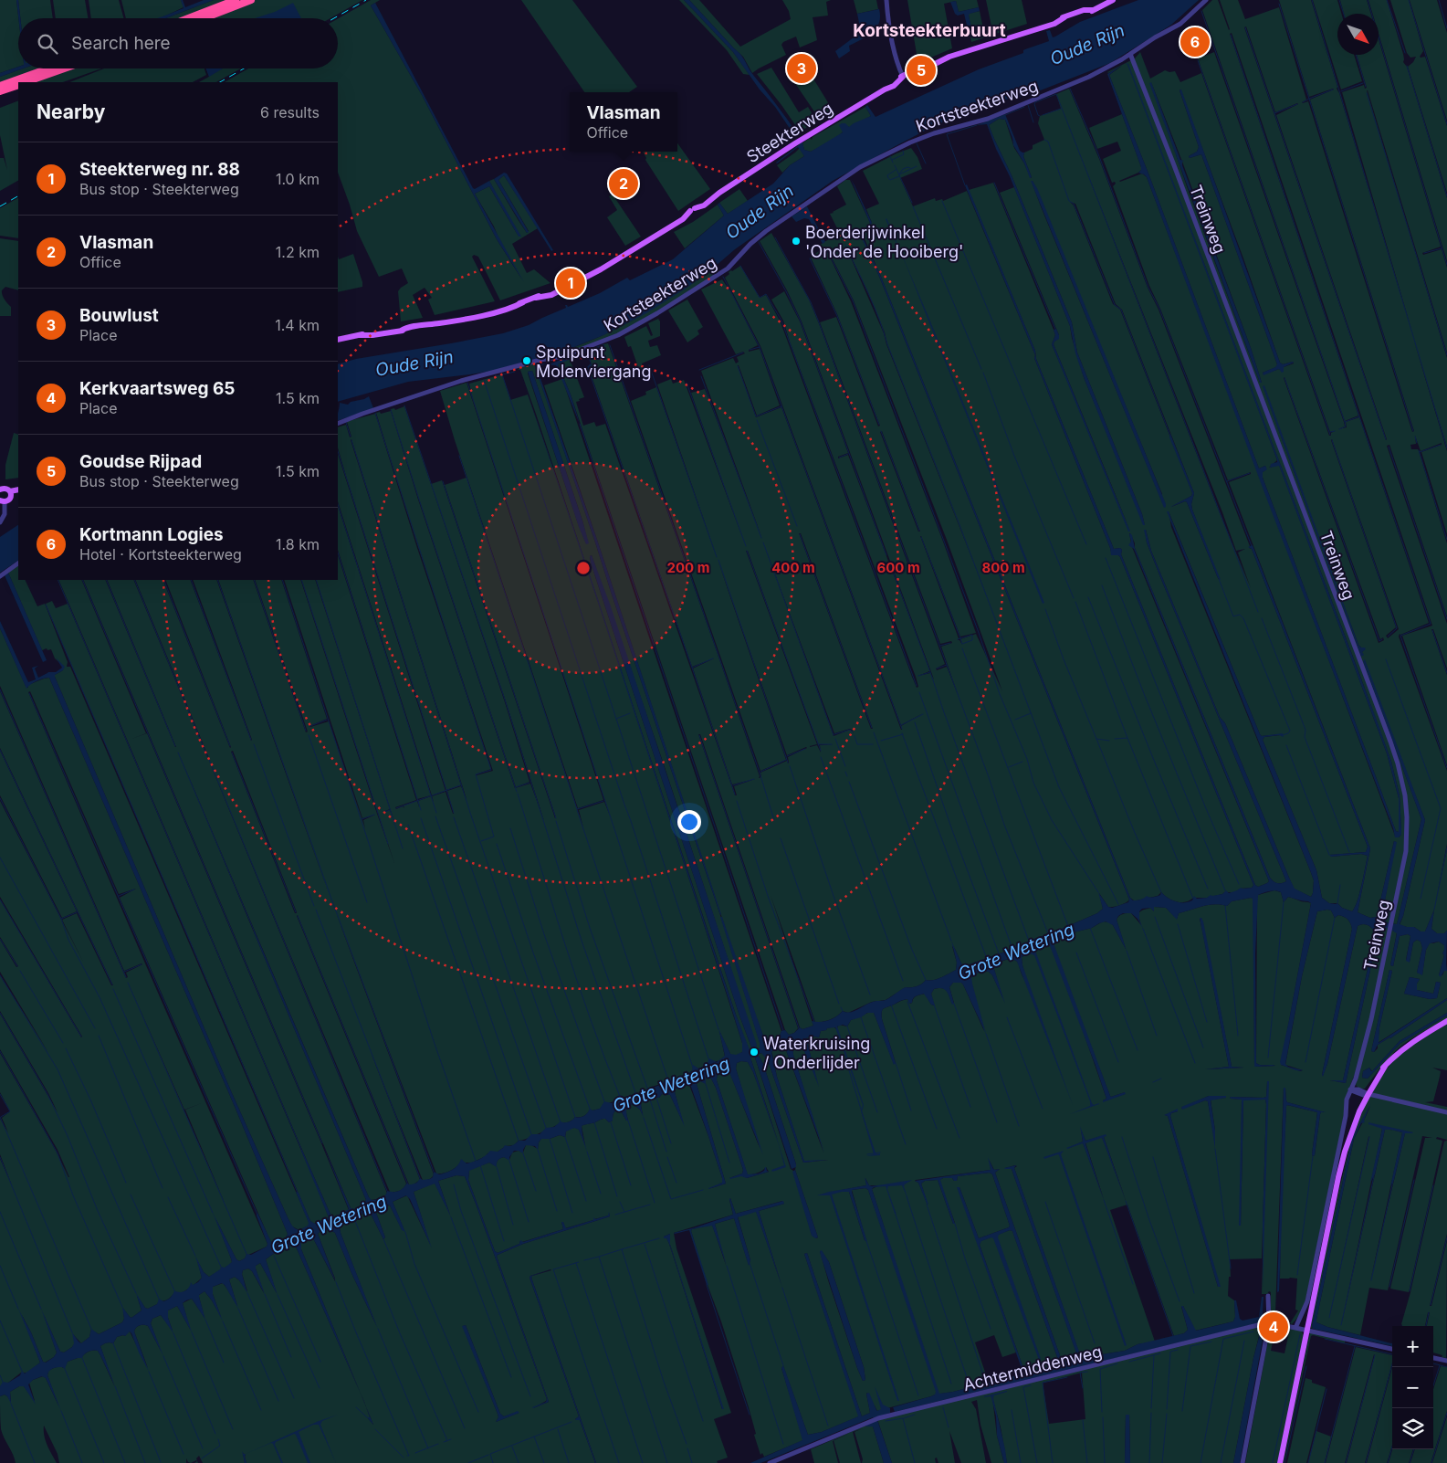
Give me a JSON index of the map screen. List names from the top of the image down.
{
  "streets": {
    "main road": ["Steekterweg"],
    "street": ["Kortsteekterweg", "Treinweg", "Achtermiddenweg"]
  },
  "crossings": [
    ["Kortsteekterweg", "Treinweg"],
    ["Treinweg", "Achtermiddenweg"]
  ],
  "districts": ["Kortsteekterbuurt"],
  "water": ["Oude Rijn", "Grote Wetering"],
  "places": ["Boerderijwinkel 'Onder de Hooiberg'", "Spuipunt Molenviergang", "Waterkruising / Onderlijder"],
  "north": "bottom right",
  "page": {
    "search": "Search here",
    "pins": [
      "6",
      "3",
      "5",
      "2",
      "1",
      "4"
    ],
    "heading": ["Nearby", "6 results"],
    "popup": ["Vlasman", "Office"],
    "list": [
      {
        "mark": "1",
        "name": "Steekterweg nr. 88",
        "note": "Bus stop · Steekterweg",
        "value": "1.0 km"
      },
      {
        "mark": "2",
        "name": "Vlasman",
        "note": "Office",
        "value": "1.2 km"
      },
      {
        "mark": "3",
        "name": "Bouwlust",
        "note": "Place",
        "value": "1.4 km"
      },
      {
        "mark": "4",
        "name": "Kerkvaartsweg 65",
        "note": "Place",
        "value": "1.5 km"
      },
      {
        "mark": "5",
        "name": "Goudse Rijpad",
        "note": "Bus stop · Steekterweg",
        "value": "1.5 km"
      },
      {
        "mark": "6",
        "name": "Kortmann Logies",
        "note": "Hotel · Kortsteekterweg",
        "value": "1.8 km"
      }
    ],
    "map_buttons": ["+", "−"]
  },
  "rings": [
    "200 m",
    "400 m",
    "600 m",
    "800 m"
  ]
}
